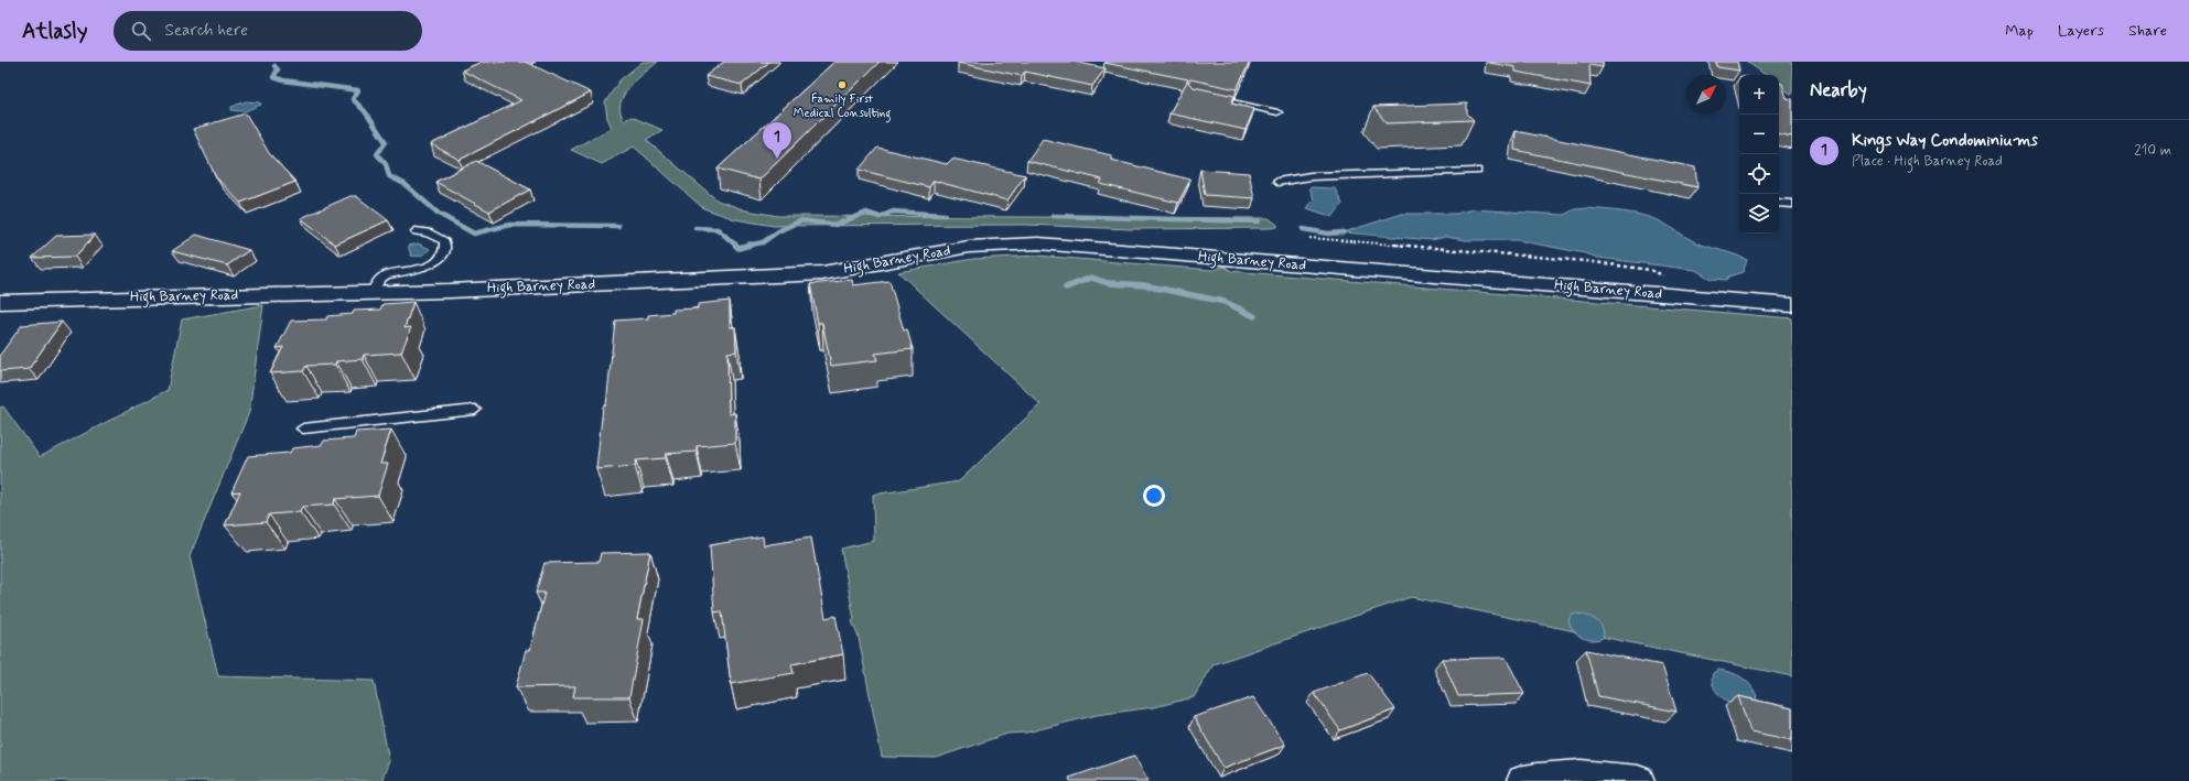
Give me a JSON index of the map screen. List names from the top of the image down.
{
  "streets": {
    "street": ["High Barney Road"]
  },
  "places": ["Family First Medical Consulting"],
  "north": "top right",
  "page": {
    "header": "Atlasly",
    "search": "Search here",
    "nav": ["Map", "Layers", "Share"],
    "heading": "Nearby",
    "map_buttons": ["+", "−"],
    "list": [
      {
        "mark": "1",
        "name": "Kings Way Condominiums",
        "note": "Place · High Barney Road",
        "value": "210 m"
      }
    ],
    "pins": "1"
  }
}
